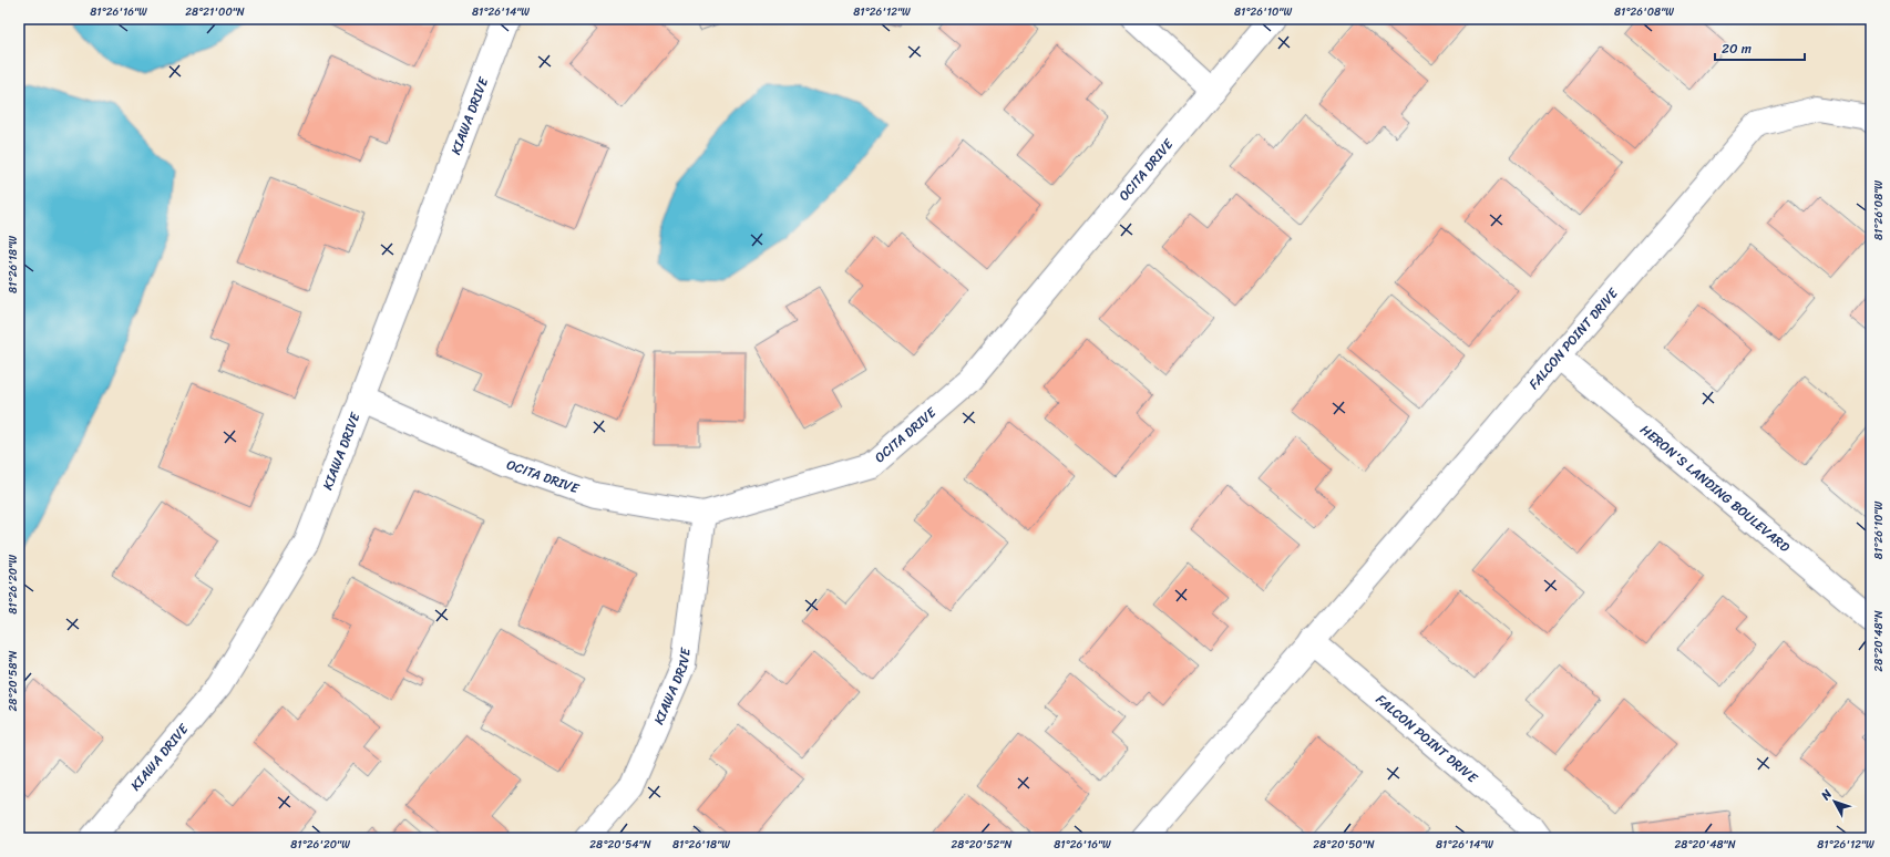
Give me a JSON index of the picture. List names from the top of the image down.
{
  "streets": {
    "street": [
      "KIAWA DRIVE",
      "OCITA DRIVE",
      "FALCON POINT DRIVE",
      "HERON'S LANDING BOULEVARD"
    ]
  },
  "crossings": [
    ["KIAWA DRIVE", "OCITA DRIVE"],
    ["FALCON POINT DRIVE", "HERON'S LANDING BOULEVARD"]
  ],
  "scale_bar": "20 m",
  "north": "top left",
  "coordinates": [
    "81°26'16\"W",
    "28°21'00\"N",
    "81°26'14\"W",
    "81°26'12\"W",
    "81°26'10\"W",
    "81°26'08\"W",
    "81°26'18\"W",
    "81°26'20\"W",
    "28°20'48\"N",
    "28°20'58\"N",
    "28°20'54\"N",
    "28°20'52\"N",
    "28°20'50\"N"
  ]
}
